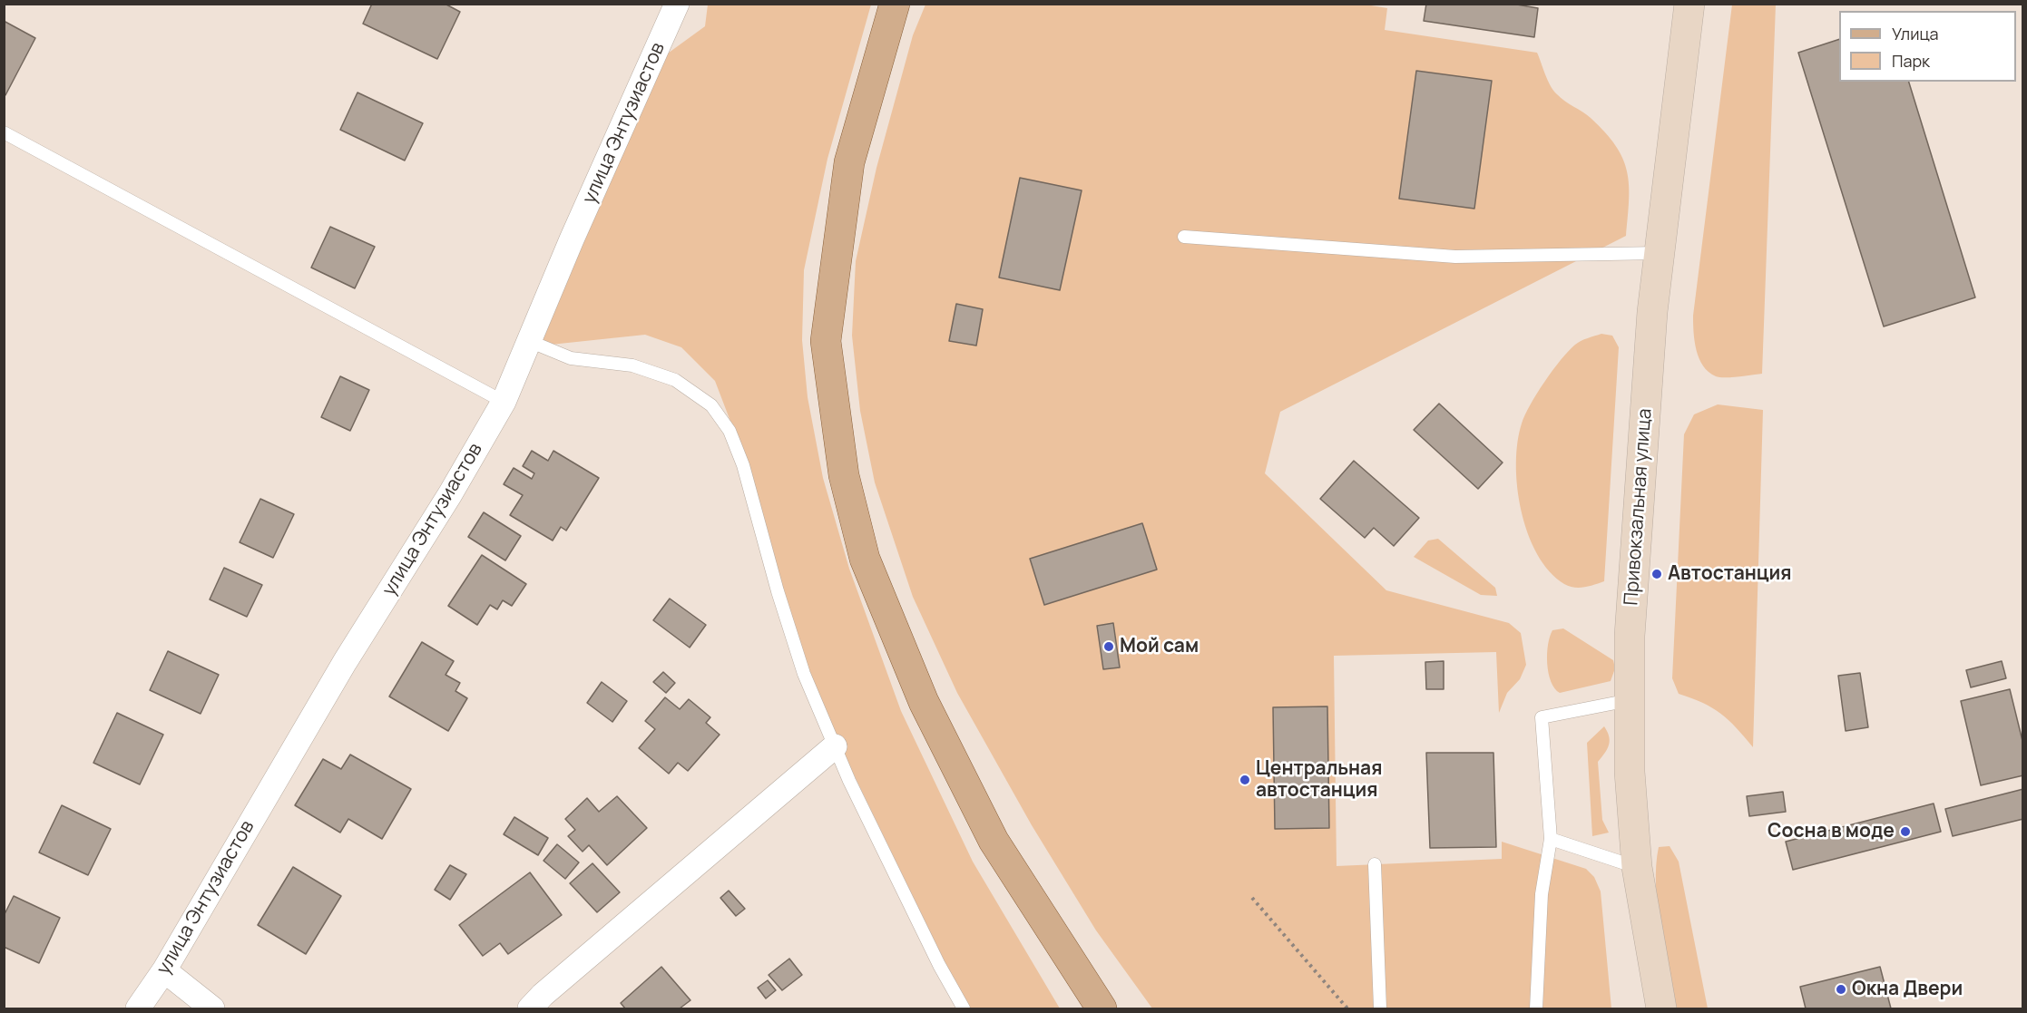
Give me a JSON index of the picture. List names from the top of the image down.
{
  "streets": {
    "street": ["улица Энтузиастов", "Привокзальная улица"]
  },
  "places": [
    "Автостанция",
    "Мой сам",
    "Центральная автостанция",
    "Сосна в моде",
    "Окна Двери"
  ],
  "legend": ["Улица", "Парк"]
}
